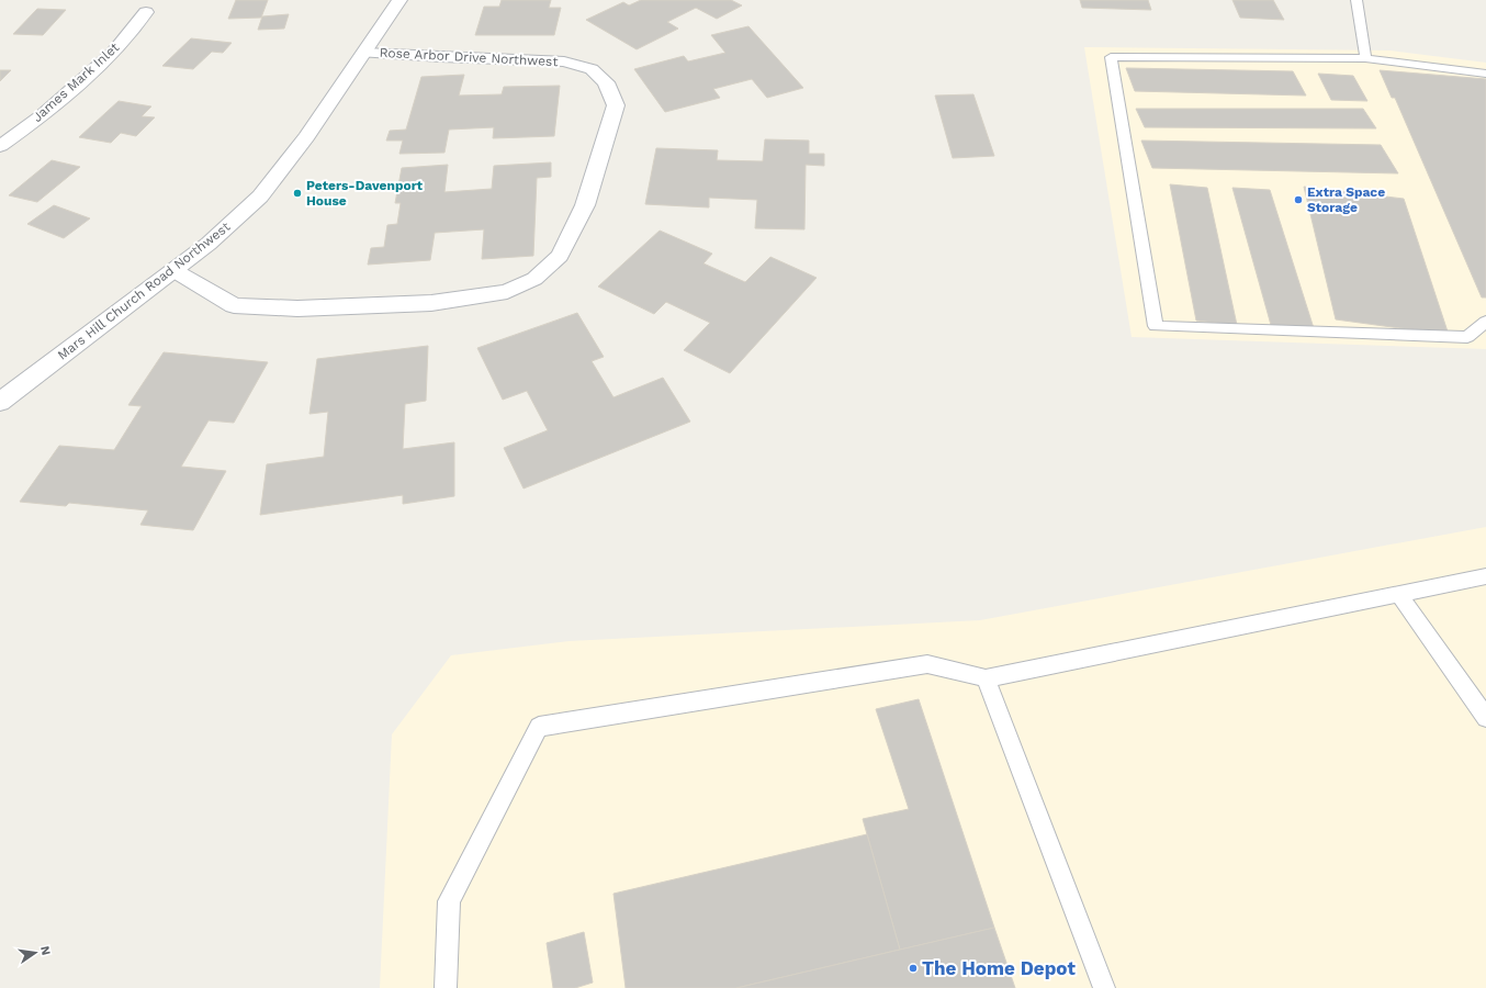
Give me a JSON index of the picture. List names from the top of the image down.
{
  "streets": {
    "street": ["Rose Arbor Drive Northwest", "James Mark Inlet", "Mars Hill Church Road Northwest"]
  },
  "crossings": [
    ["Rose Arbor Drive Northwest", "Mars Hill Church Road Northwest"]
  ],
  "places": ["Peters-Davenport House", "Extra Space Storage", "The Home Depot"],
  "north": "right"
}
